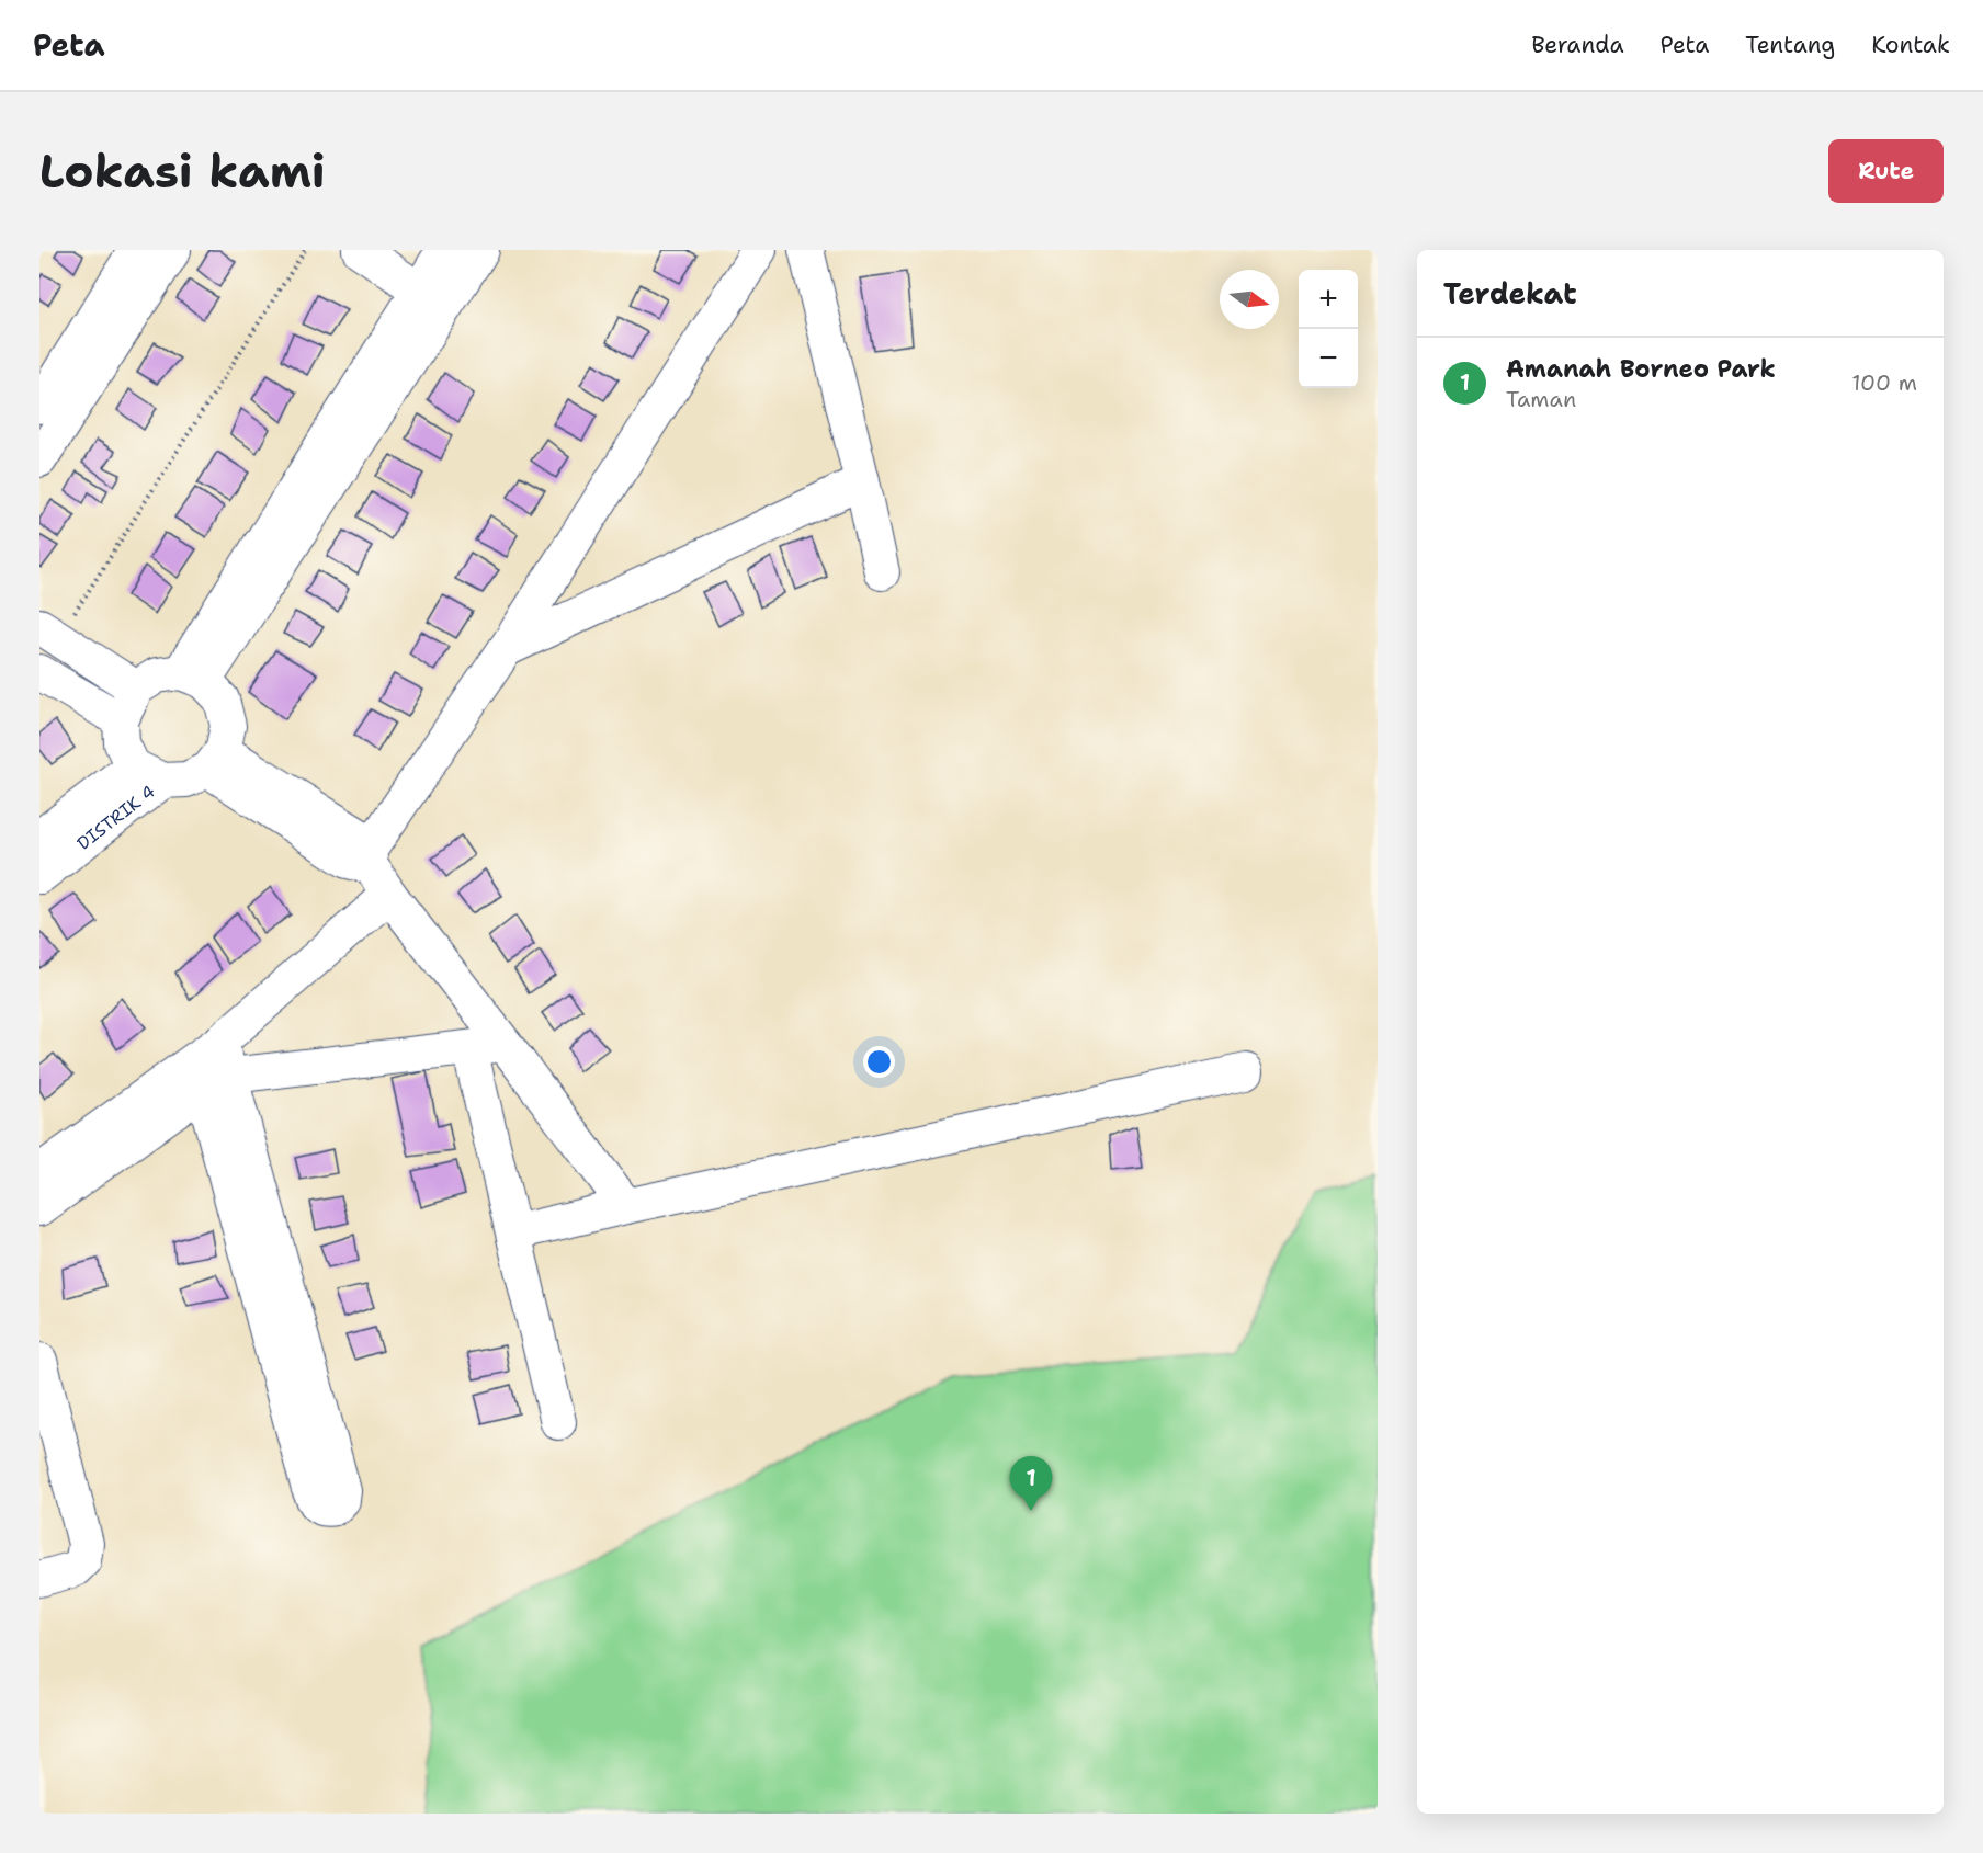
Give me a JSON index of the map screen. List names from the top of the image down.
{
  "streets": {
    "street": ["DISTRIK 4"]
  },
  "north": "right",
  "page": {
    "header": "Peta",
    "nav": [
      "Beranda",
      "Peta",
      "Tentang",
      "Kontak"
    ],
    "buttons": "Rute",
    "title": "Lokasi kami",
    "heading": "Terdekat",
    "map_buttons": ["+", "−"],
    "list": [
      {
        "mark": "1",
        "name": "Amanah Borneo Park",
        "note": "Taman",
        "value": "100 m"
      }
    ],
    "pins": "1"
  }
}
